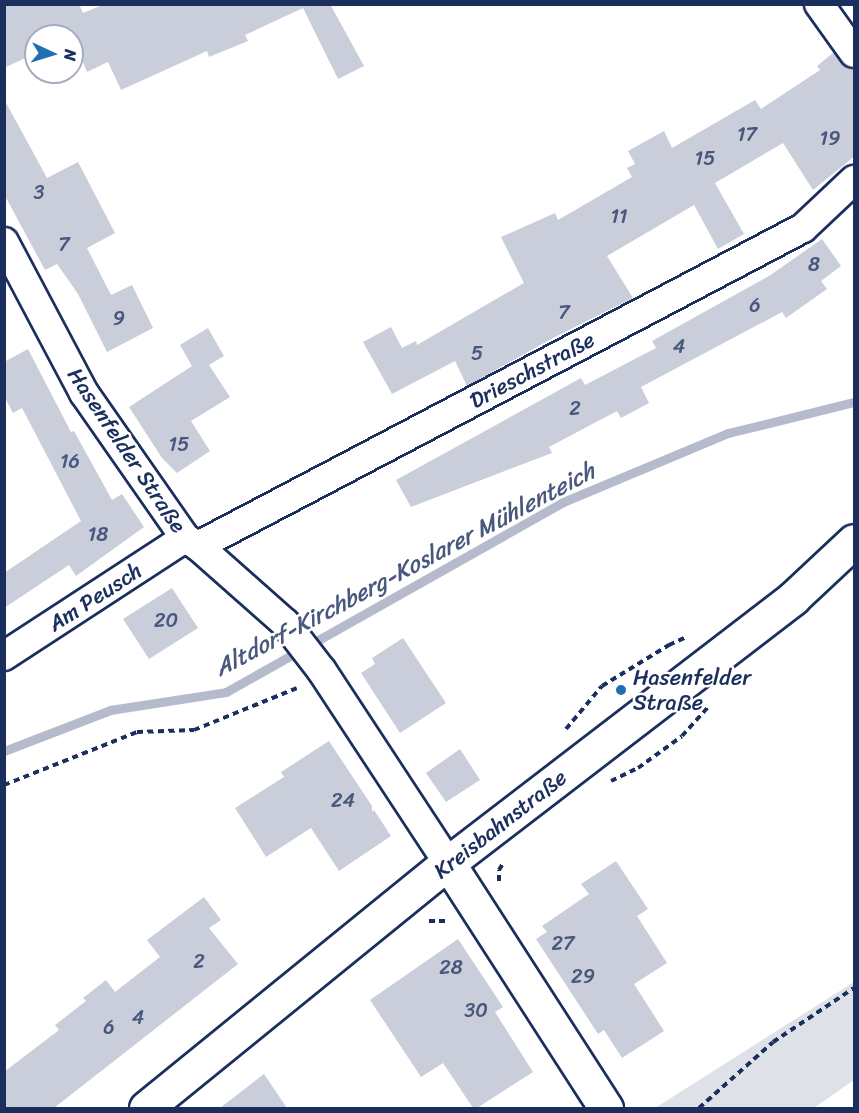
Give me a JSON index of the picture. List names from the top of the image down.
{
  "streets": {
    "street": [
      "Drieschstraße",
      "Hasenfelder Straße",
      "Am Peusch",
      "Kreisbahnstraße"
    ]
  },
  "crossings": [
    ["Drieschstraße", "Hasenfelder Straße"],
    ["Drieschstraße", "Am Peusch"],
    ["Hasenfelder Straße", "Am Peusch"],
    ["Hasenfelder Straße", "Kreisbahnstraße"]
  ],
  "water": ["Altdorf-Kirchberg-Koslarer Mühlenteich"],
  "places": ["Hasenfelder Straße"],
  "house_numbers": [
    "17",
    "19",
    "15",
    "3",
    "11",
    "7",
    "8",
    "6",
    "7",
    "9",
    "4",
    "5",
    "2",
    "15",
    "16",
    "18",
    "20",
    "24",
    "27",
    "2",
    "28",
    "29",
    "30",
    "4",
    "6"
  ],
  "north": "right"
}
